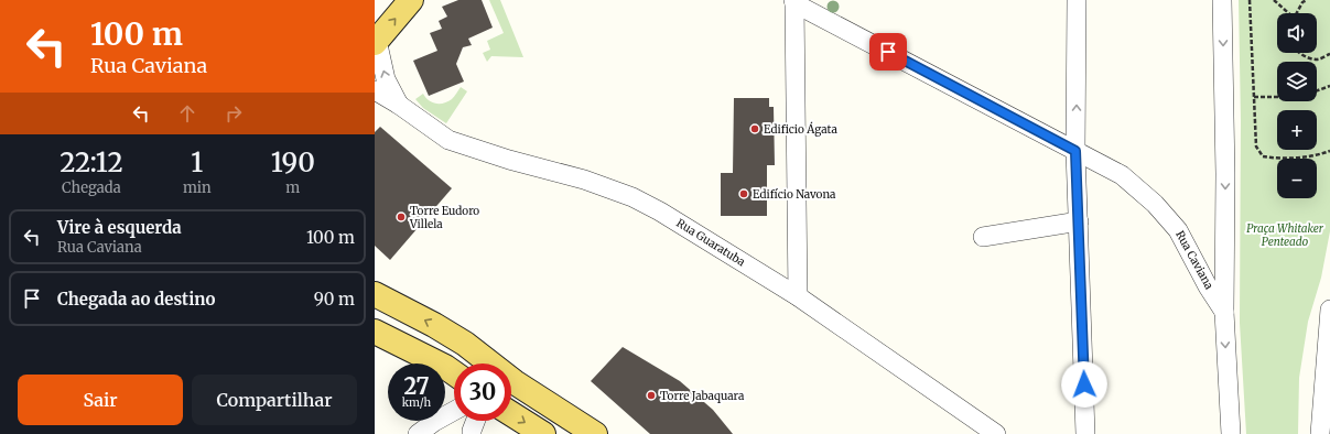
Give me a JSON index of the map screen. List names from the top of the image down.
{
  "streets": {
    "street": ["Rua Guaratuba", "Rua Caviana"]
  },
  "parks": ["Praça Whitaker Penteado"],
  "places": [
    "Edificio Ágata",
    "Edifício Navona",
    "Torre Eudoro Villela",
    "Torre Jabaquara"
  ],
  "page": {
    "turn": ["100 m", "Rua Caviana"],
    "map_buttons": ["+", "−"],
    "eta": [
      "22:12",
      "Chegada",
      "1",
      "min",
      "190",
      "m"
    ],
    "list": [
      {
        "name": "Vire à esquerda",
        "note": "Rua Caviana",
        "value": "100 m"
      },
      {
        "name": "Chegada ao destino",
        "value": "90 m"
      }
    ],
    "speed": "27 km/h",
    "limit": "30",
    "buttons": ["Sair", "Compartilhar"]
  }
}
